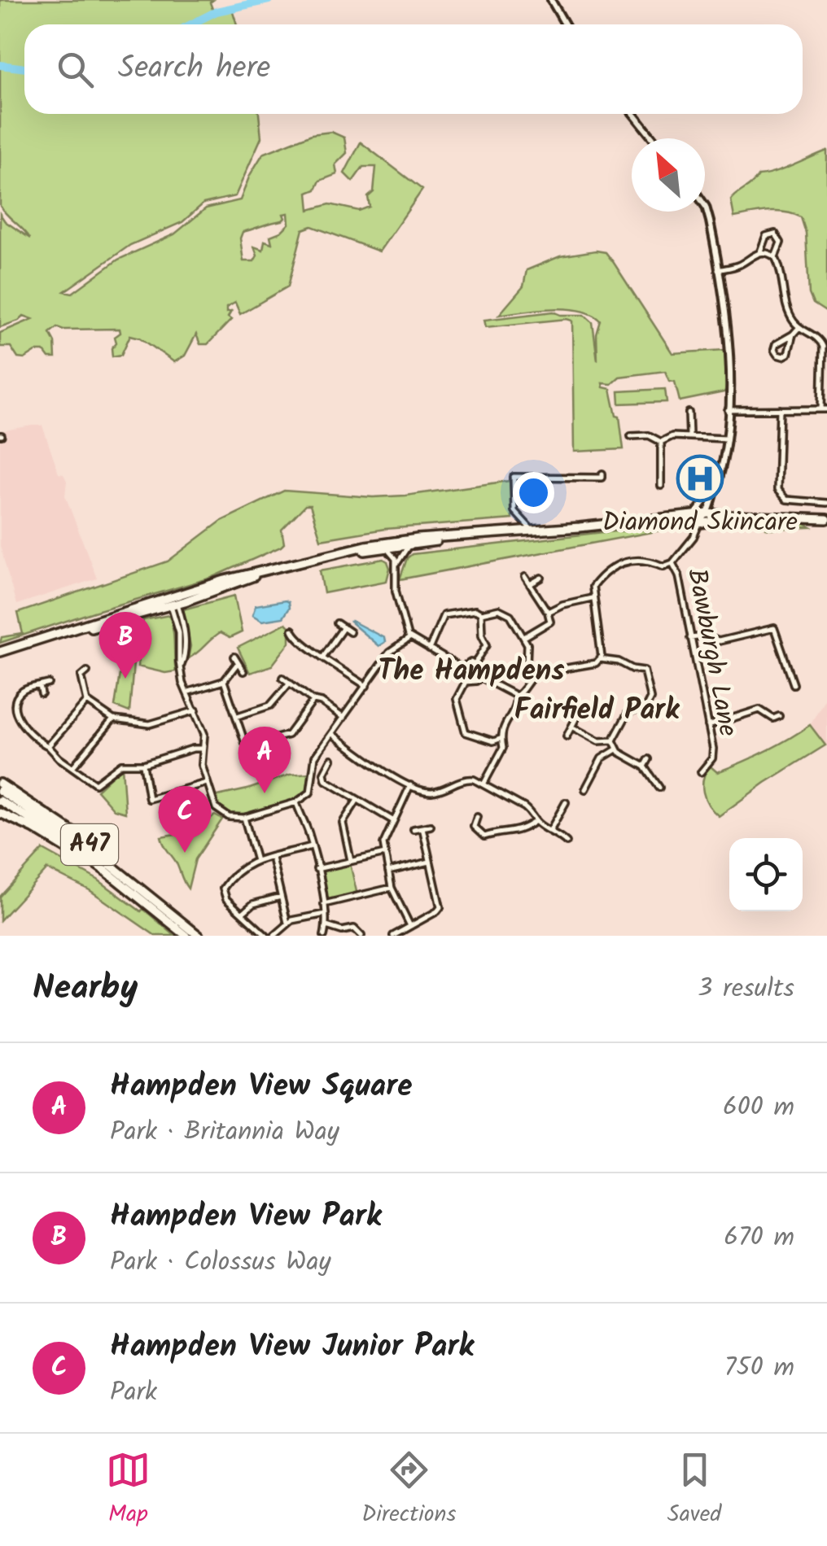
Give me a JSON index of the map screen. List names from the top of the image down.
{
  "streets": {
    "highway": ["A47"],
    "street": ["Bawburgh Lane"]
  },
  "districts": ["The Hampdens", "Fairfield Park"],
  "places": {
    "hospital": ["Diamond Skincare"]
  },
  "north": "top left",
  "page": {
    "search": "Search here",
    "pins": ["B", "A", "C"],
    "heading": ["Nearby", "3 results"],
    "list": [
      {
        "mark": "A",
        "name": "Hampden View Square",
        "note": "Park · Britannia Way",
        "value": "600 m"
      },
      {
        "mark": "B",
        "name": "Hampden View Park",
        "note": "Park · Colossus Way",
        "value": "670 m"
      },
      {
        "mark": "C",
        "name": "Hampden View Junior Park",
        "note": "Park",
        "value": "750 m"
      }
    ],
    "nav": ["Map", "Directions", "Saved"]
  }
}
